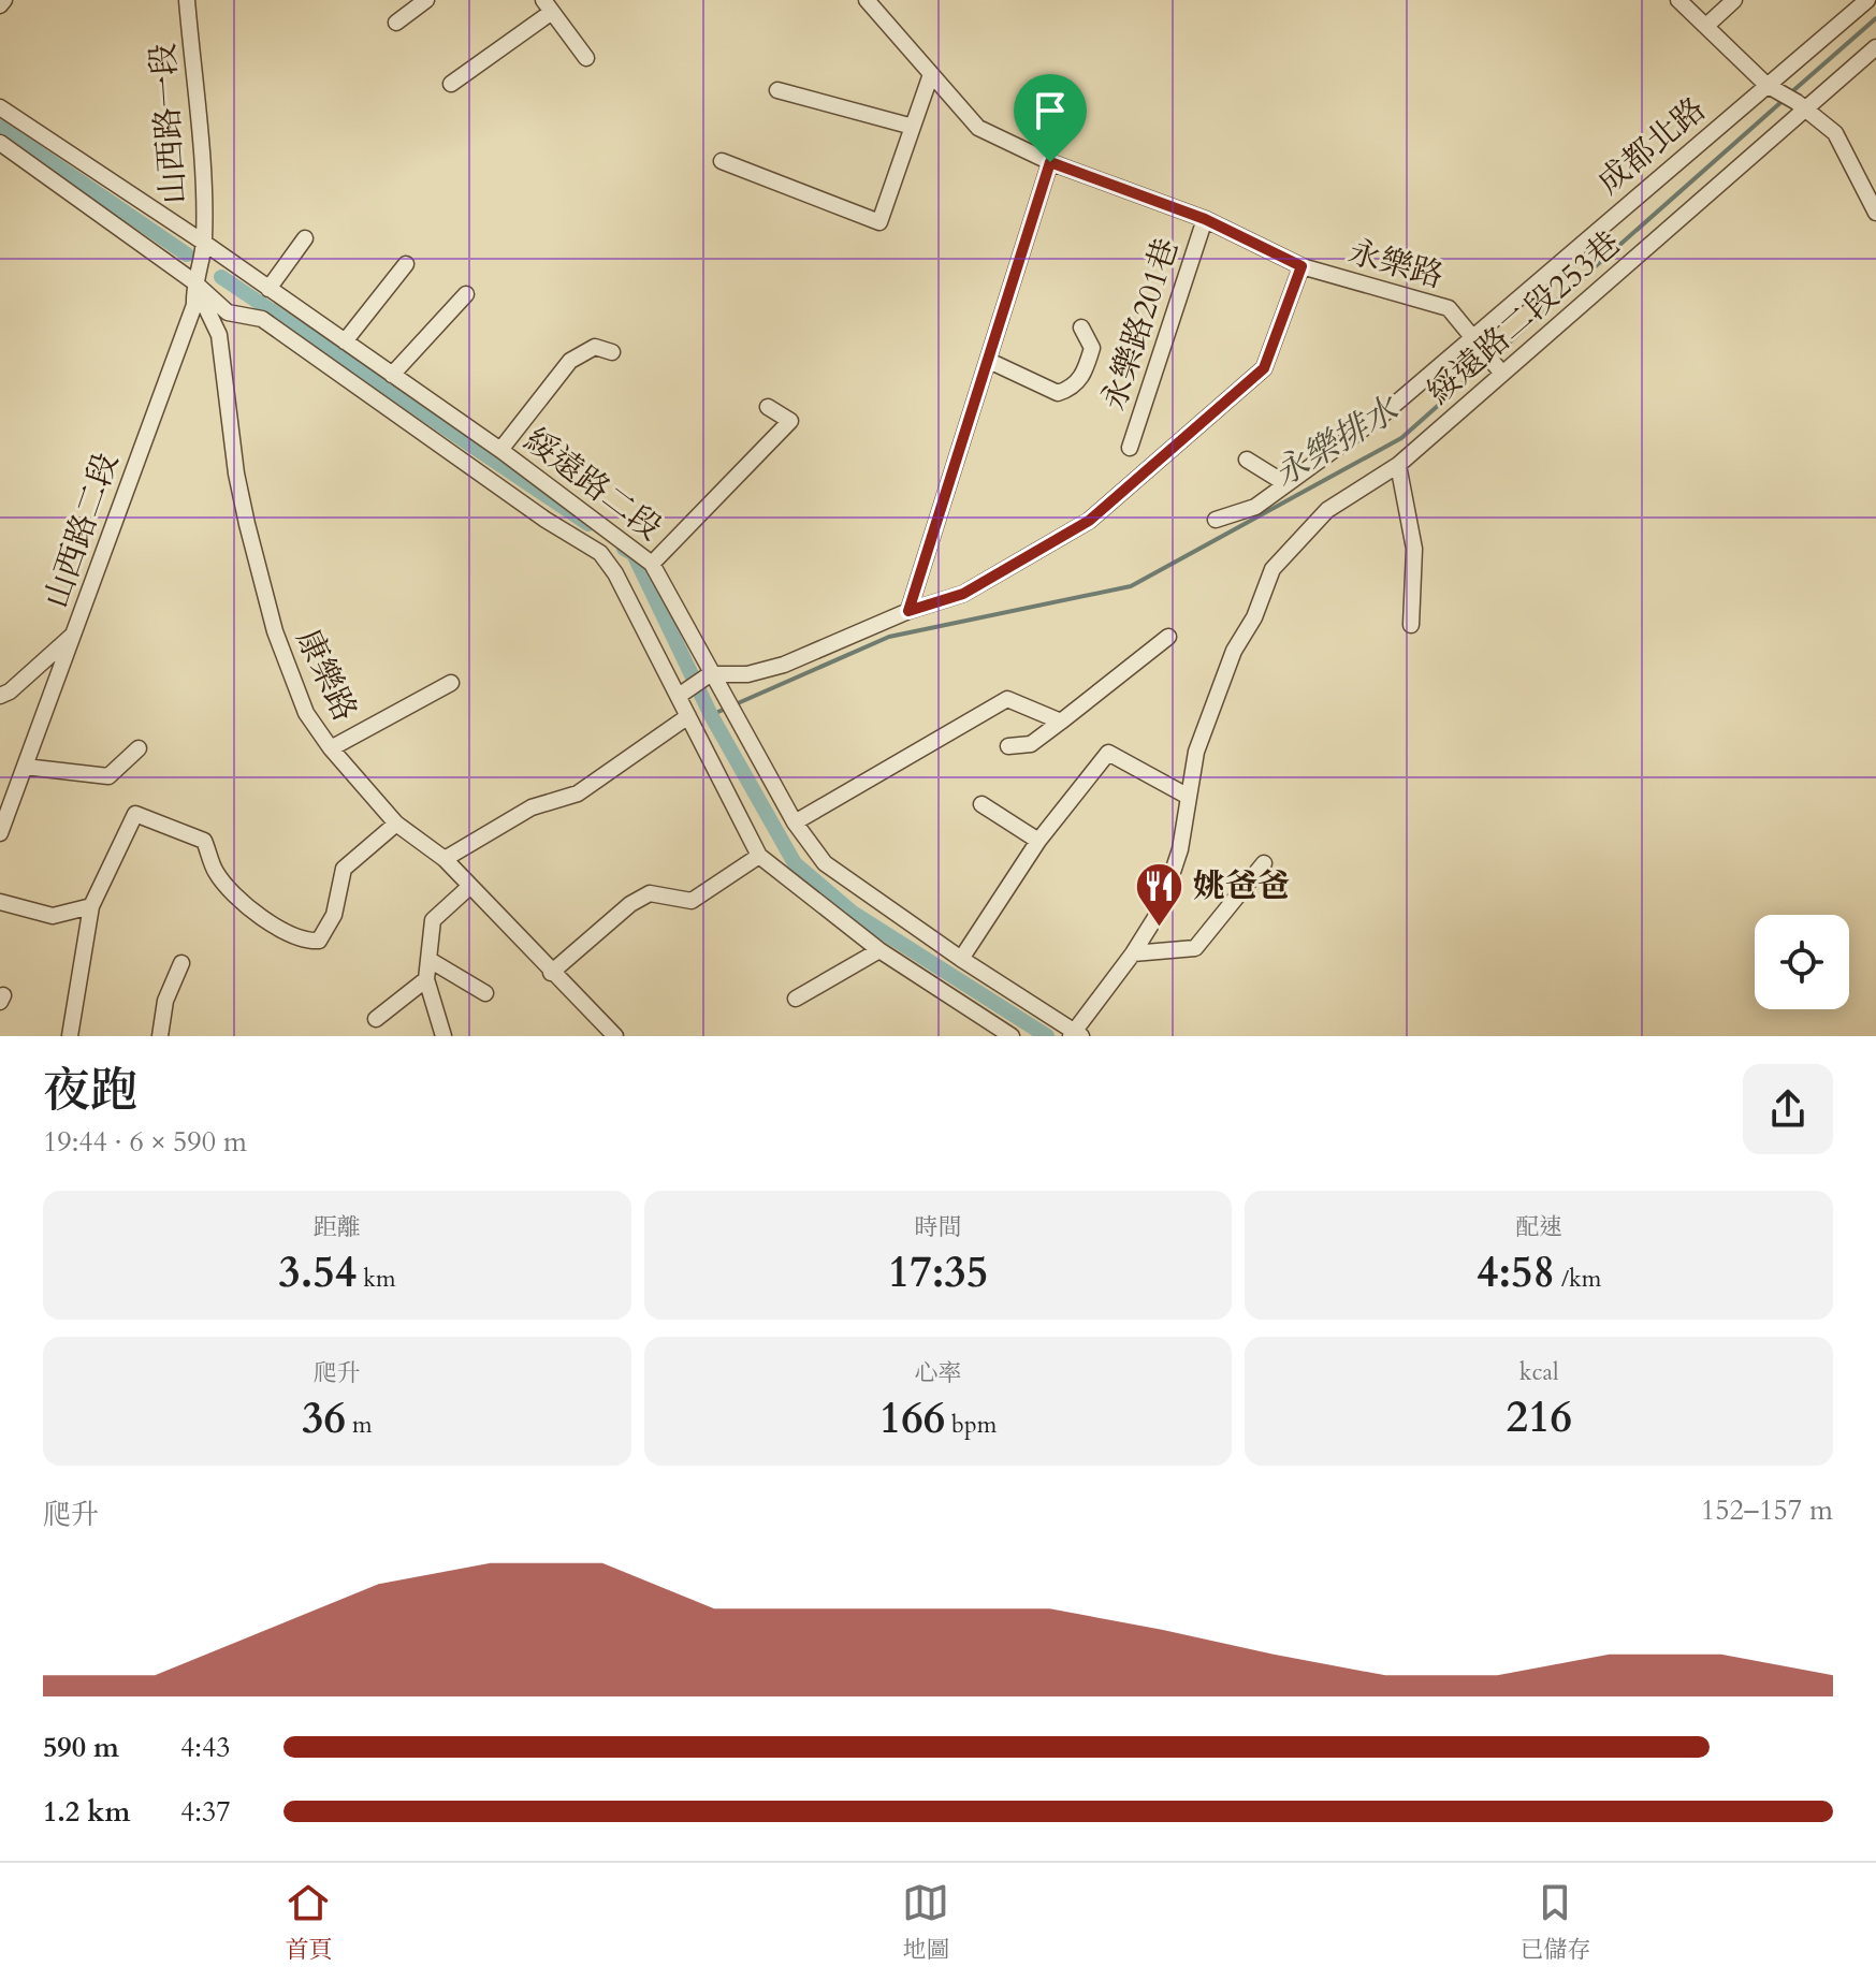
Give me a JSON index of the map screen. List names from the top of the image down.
{
  "streets": {
    "street": [
      "山西路一段",
      "成都北路",
      "永樂路",
      "綏遠路二段253巷",
      "永樂路201巷",
      "綏遠路二段",
      "山西路二段",
      "康樂路"
    ]
  },
  "crossings": [
    ["山西路一段", "綏遠路二段"],
    ["山西路一段", "山西路二段"],
    ["成都北路", "永樂路"],
    ["永樂路", "綏遠路二段253巷"],
    ["永樂路", "永樂路201巷"],
    ["綏遠路二段253巷", "綏遠路二段"],
    ["綏遠路二段", "山西路二段"],
    ["綏遠路二段", "康樂路"],
    ["山西路二段", "康樂路"]
  ],
  "water": ["永樂排水"],
  "places": {
    "restaurant": ["姚爸爸"]
  },
  "page": {
    "heading": ["夜跑", "19:44 · 6 × 590 m"],
    "stats": [
      ["距離", "3.54 km"],
      ["時間", "17:35"],
      ["配速", "4:58 /km"],
      ["爬升", "36 m"],
      ["心率", "166 bpm"],
      ["kcal", "216"]
    ],
    "chart": ["爬升", "152–157 m"],
    "list": [
      {
        "name": "590 m",
        "note": "4:43"
      },
      {
        "name": "1.2 km",
        "note": "4:37"
      }
    ],
    "tabs": ["首頁", "地圖", "已儲存"]
  }
}
